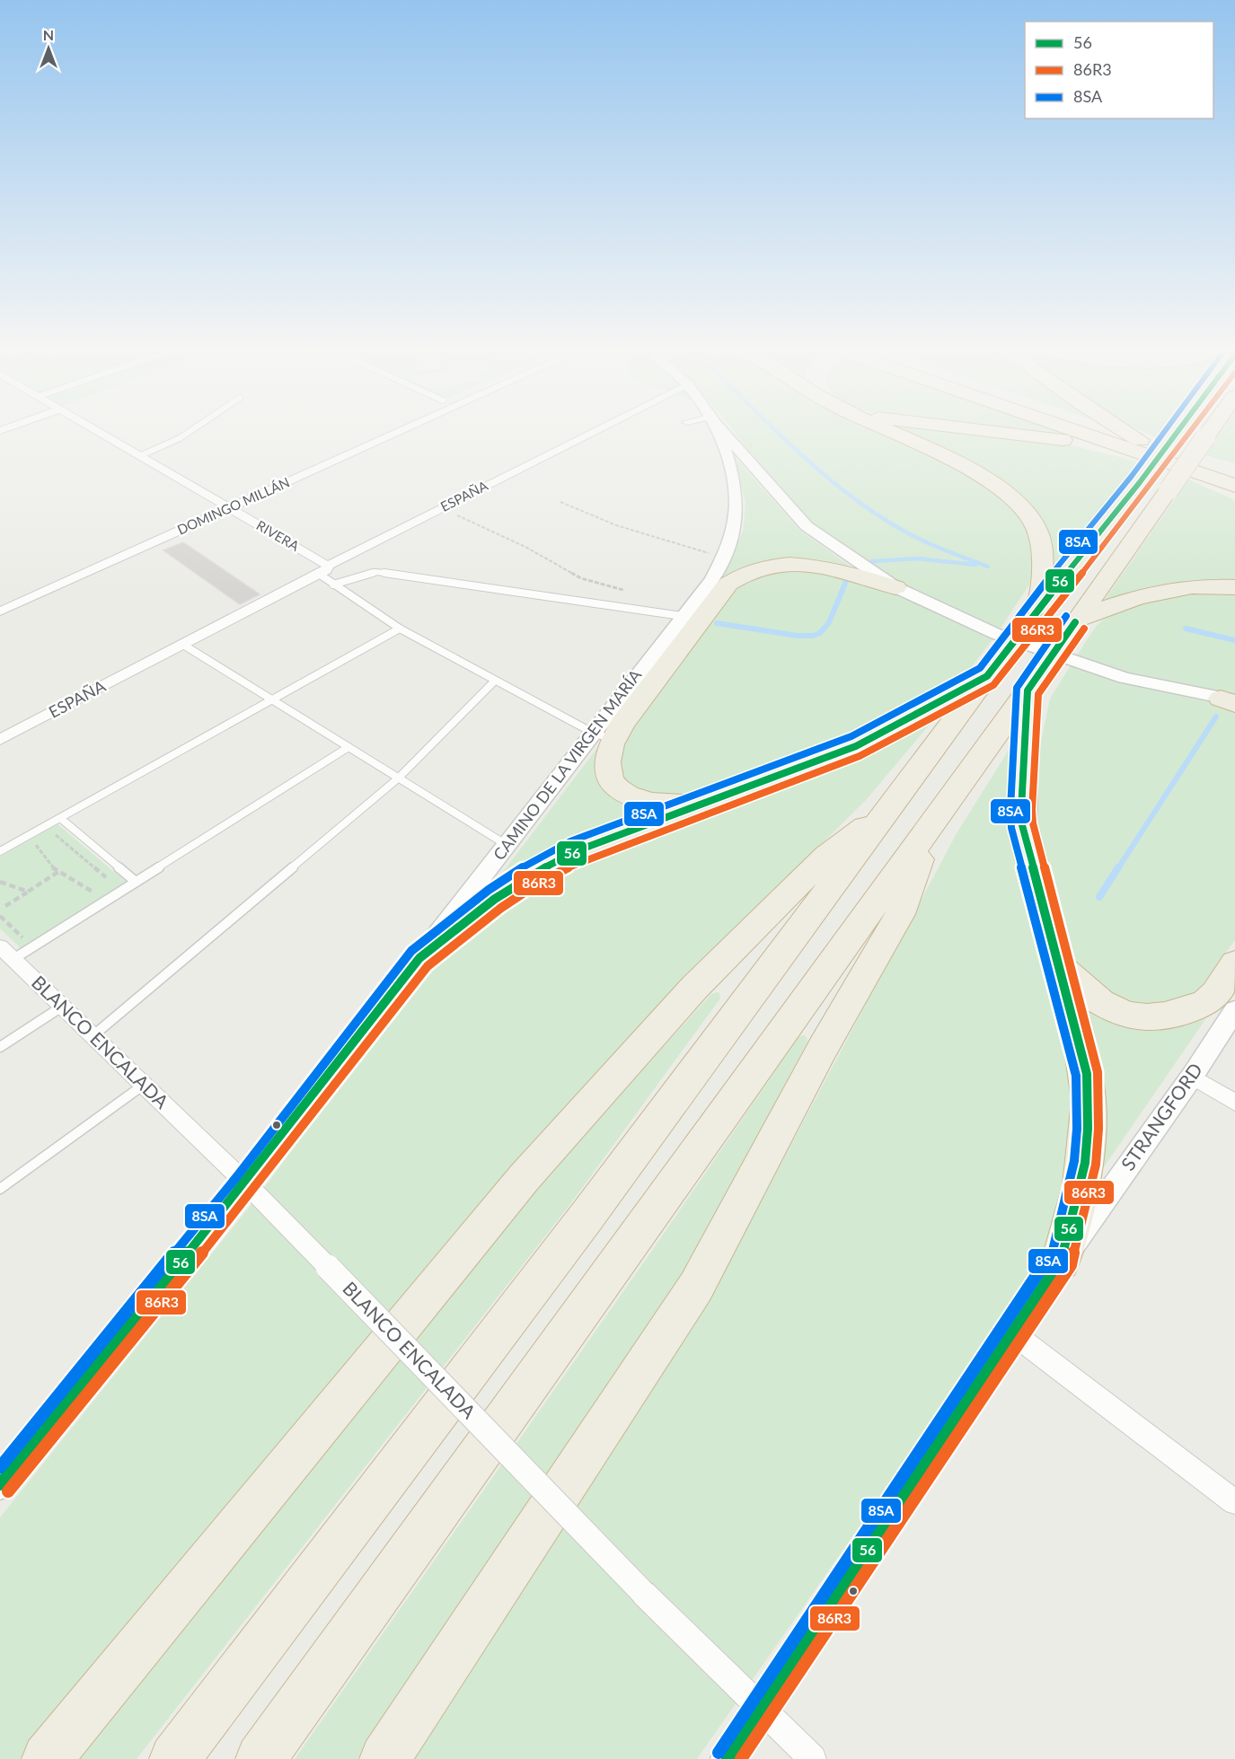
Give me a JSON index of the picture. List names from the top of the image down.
{
  "streets": {
    "street": [
      "ESPAÑA",
      "DOMINGO MILLÁN",
      "RIVERA",
      "CAMINO DE LA VIRGEN MARÍA",
      "BLANCO ENCALADA",
      "STRANGFORD"
    ]
  },
  "crossings": [
    ["ESPAÑA", "RIVERA"],
    ["DOMINGO MILLÁN", "RIVERA"],
    ["CAMINO DE LA VIRGEN MARÍA", "BLANCO ENCALADA"],
    ["BLANCO ENCALADA", "STRANGFORD"]
  ],
  "lines": ["transit line 56", "transit line 86R3", "transit line 8SA"],
  "legend": ["56", "86R3", "8SA"],
  "north": "top"
}
